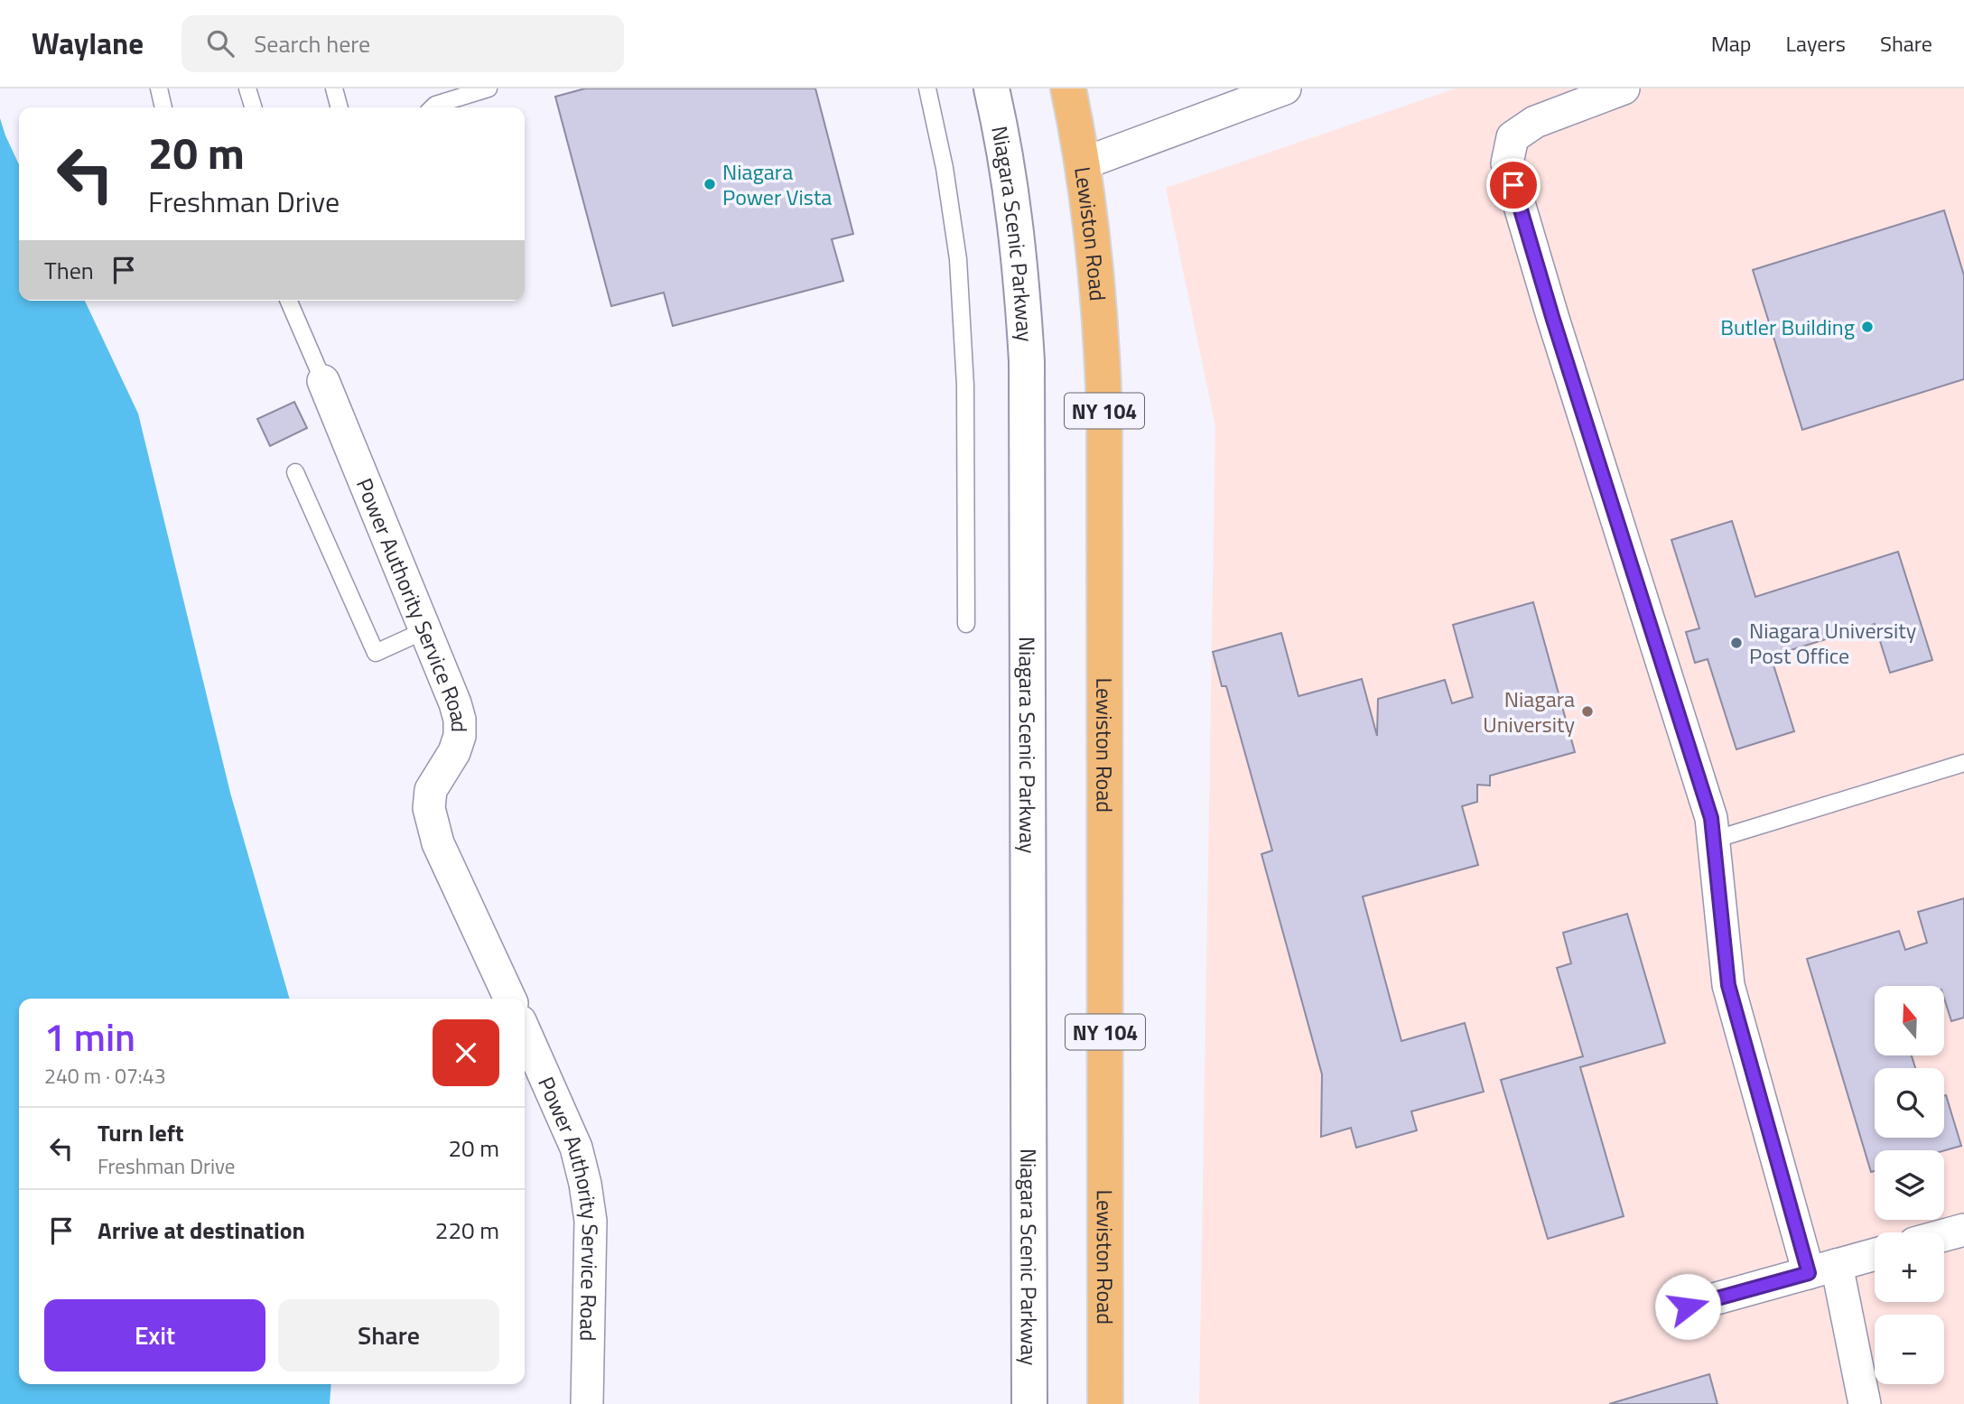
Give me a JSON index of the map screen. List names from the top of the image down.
{
  "streets": {
    "main road": ["Niagara Scenic Parkway", "Lewiston Road", "NY 104"],
    "street": ["Power Authority Service Road"]
  },
  "places": [
    "Niagara Power Vista",
    "Butler Building",
    "Niagara University Post Office",
    "Niagara University"
  ],
  "north": "top",
  "page": {
    "header": "Waylane",
    "search": "Search here",
    "nav": ["Map", "Layers", "Share"],
    "turn": ["20 m", "Freshman Drive"],
    "then": "Then",
    "map_buttons": ["+", "−"],
    "heading": ["1 min", "240 m · 07:43"],
    "list": [
      {
        "name": "Turn left",
        "note": "Freshman Drive",
        "value": "20 m"
      },
      {
        "name": "Arrive at destination",
        "value": "220 m"
      }
    ],
    "buttons": ["Exit", "Share"]
  }
}
